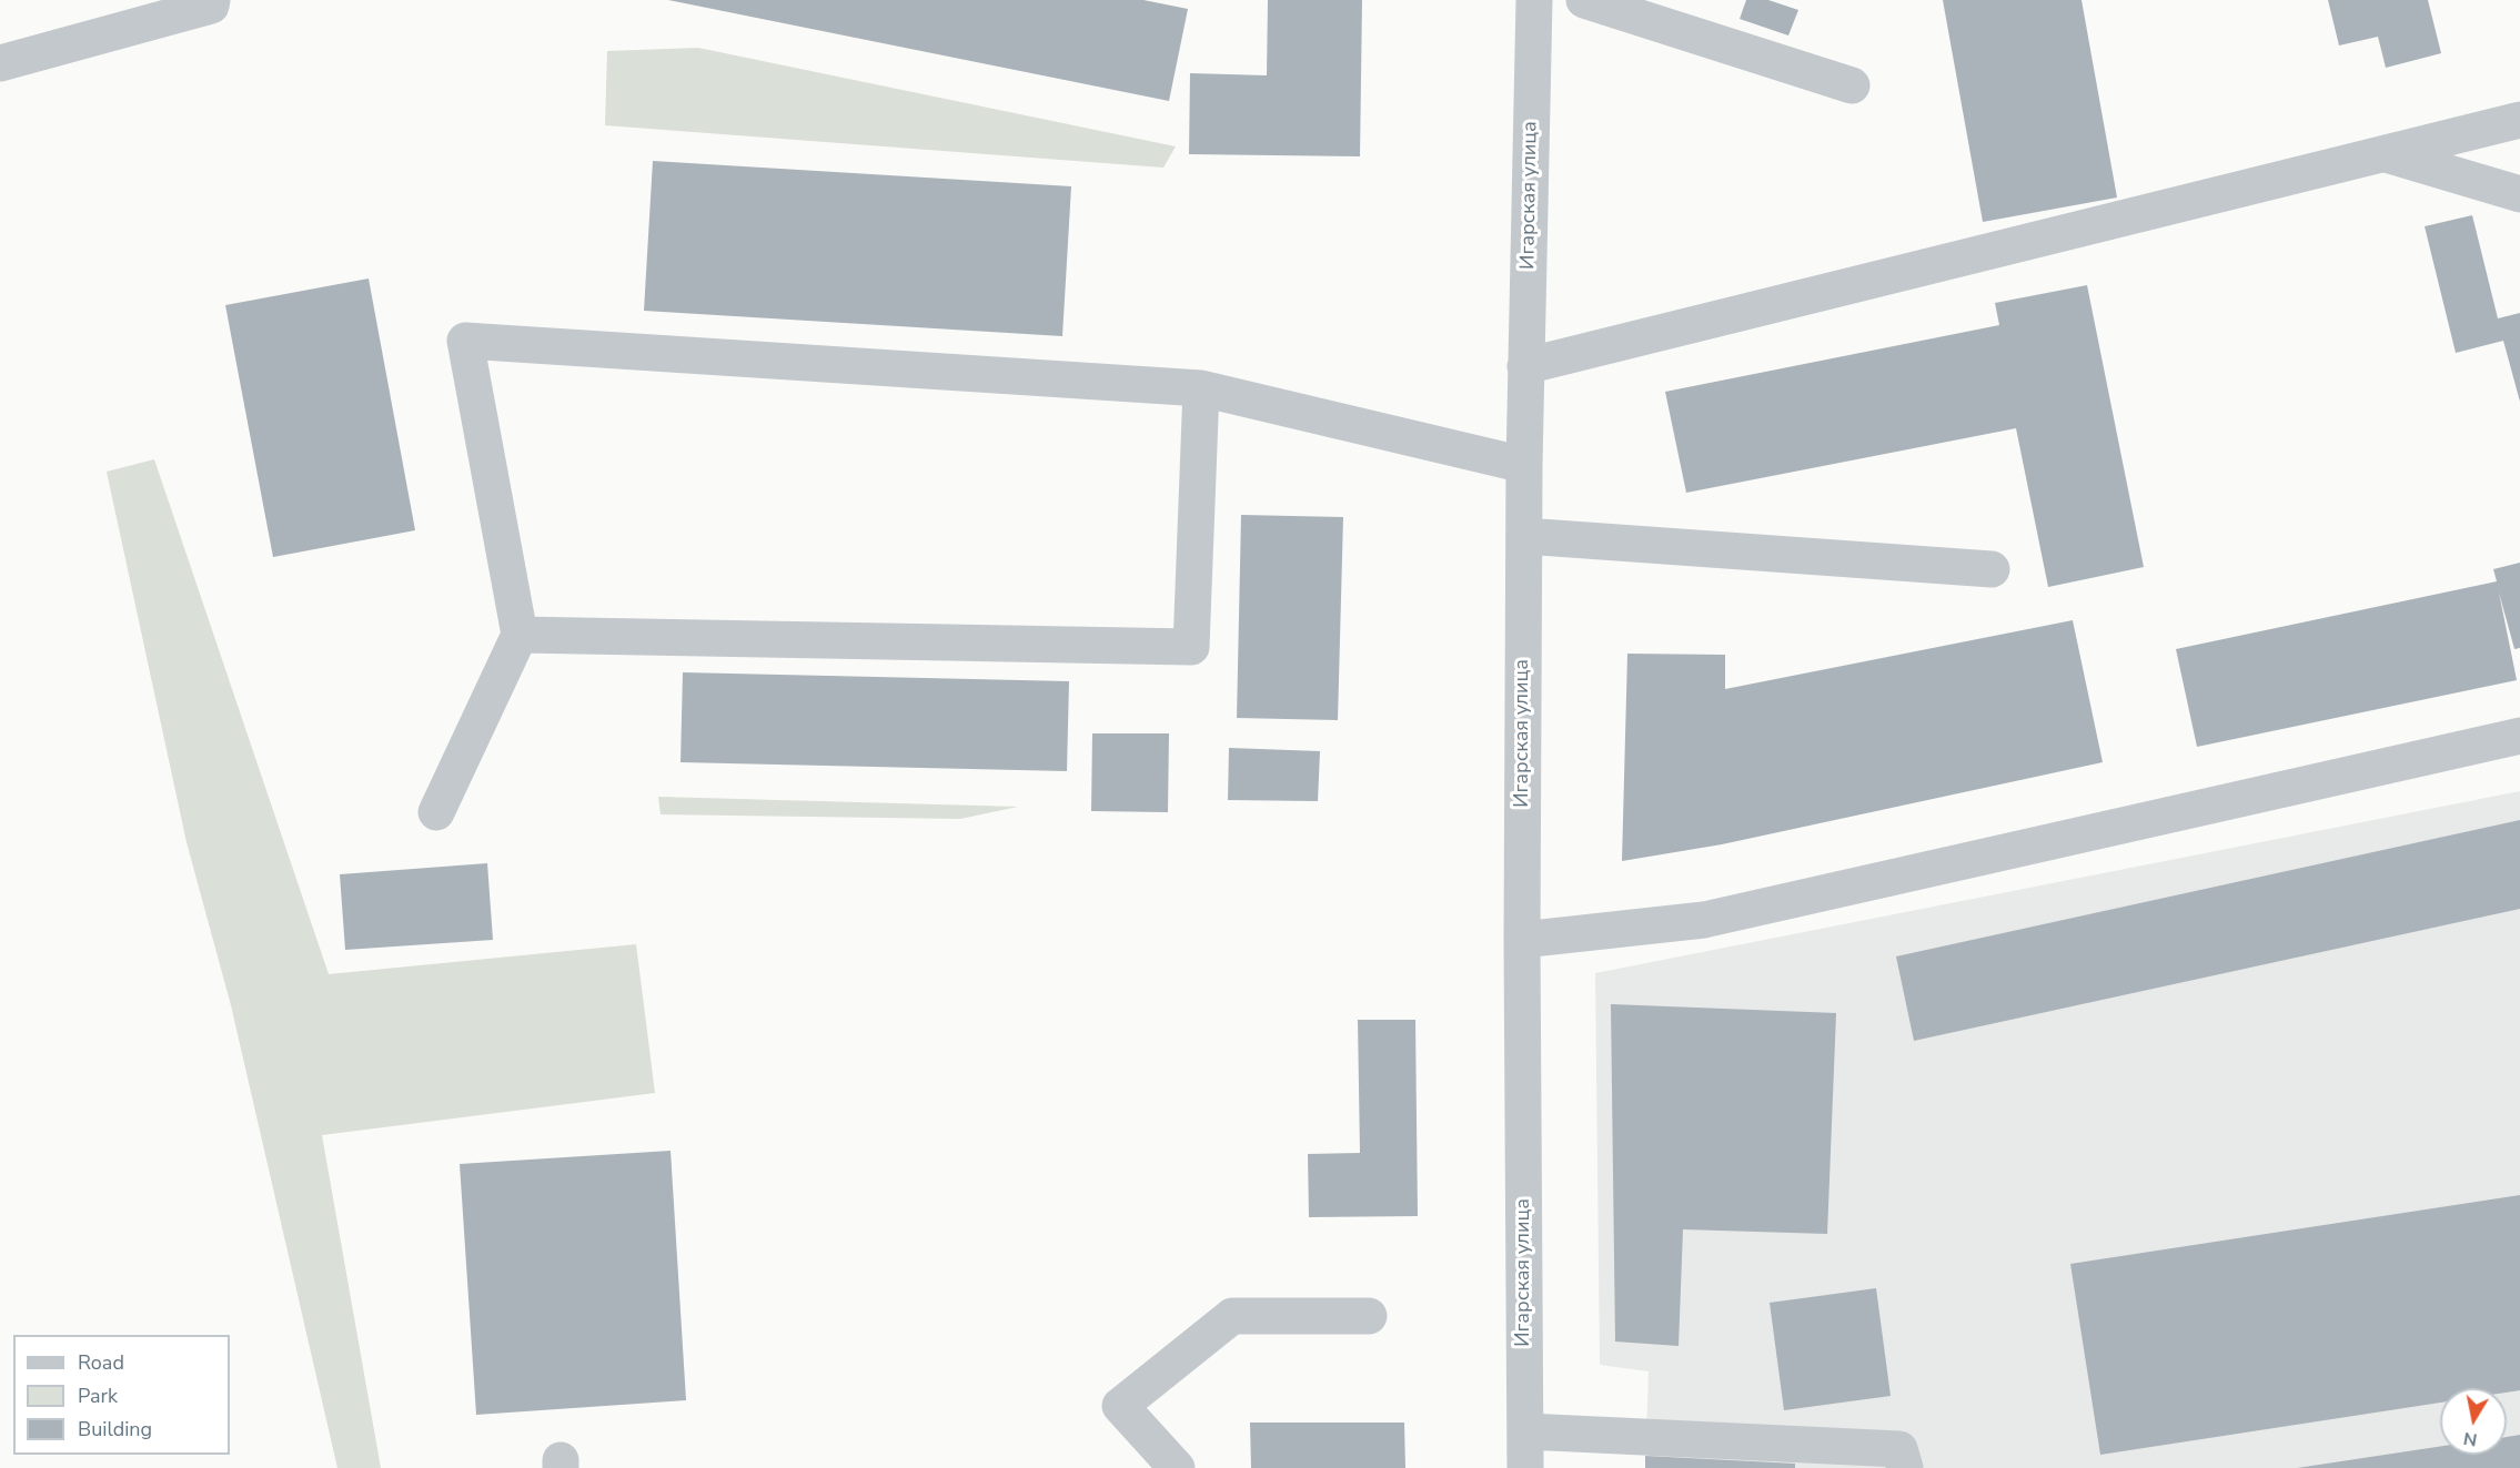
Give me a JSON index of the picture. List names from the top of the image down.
{
  "streets": {
    "street": ["Игарская улица"]
  },
  "legend": ["Road", "Park", "Building"],
  "north": "bottom"
}
